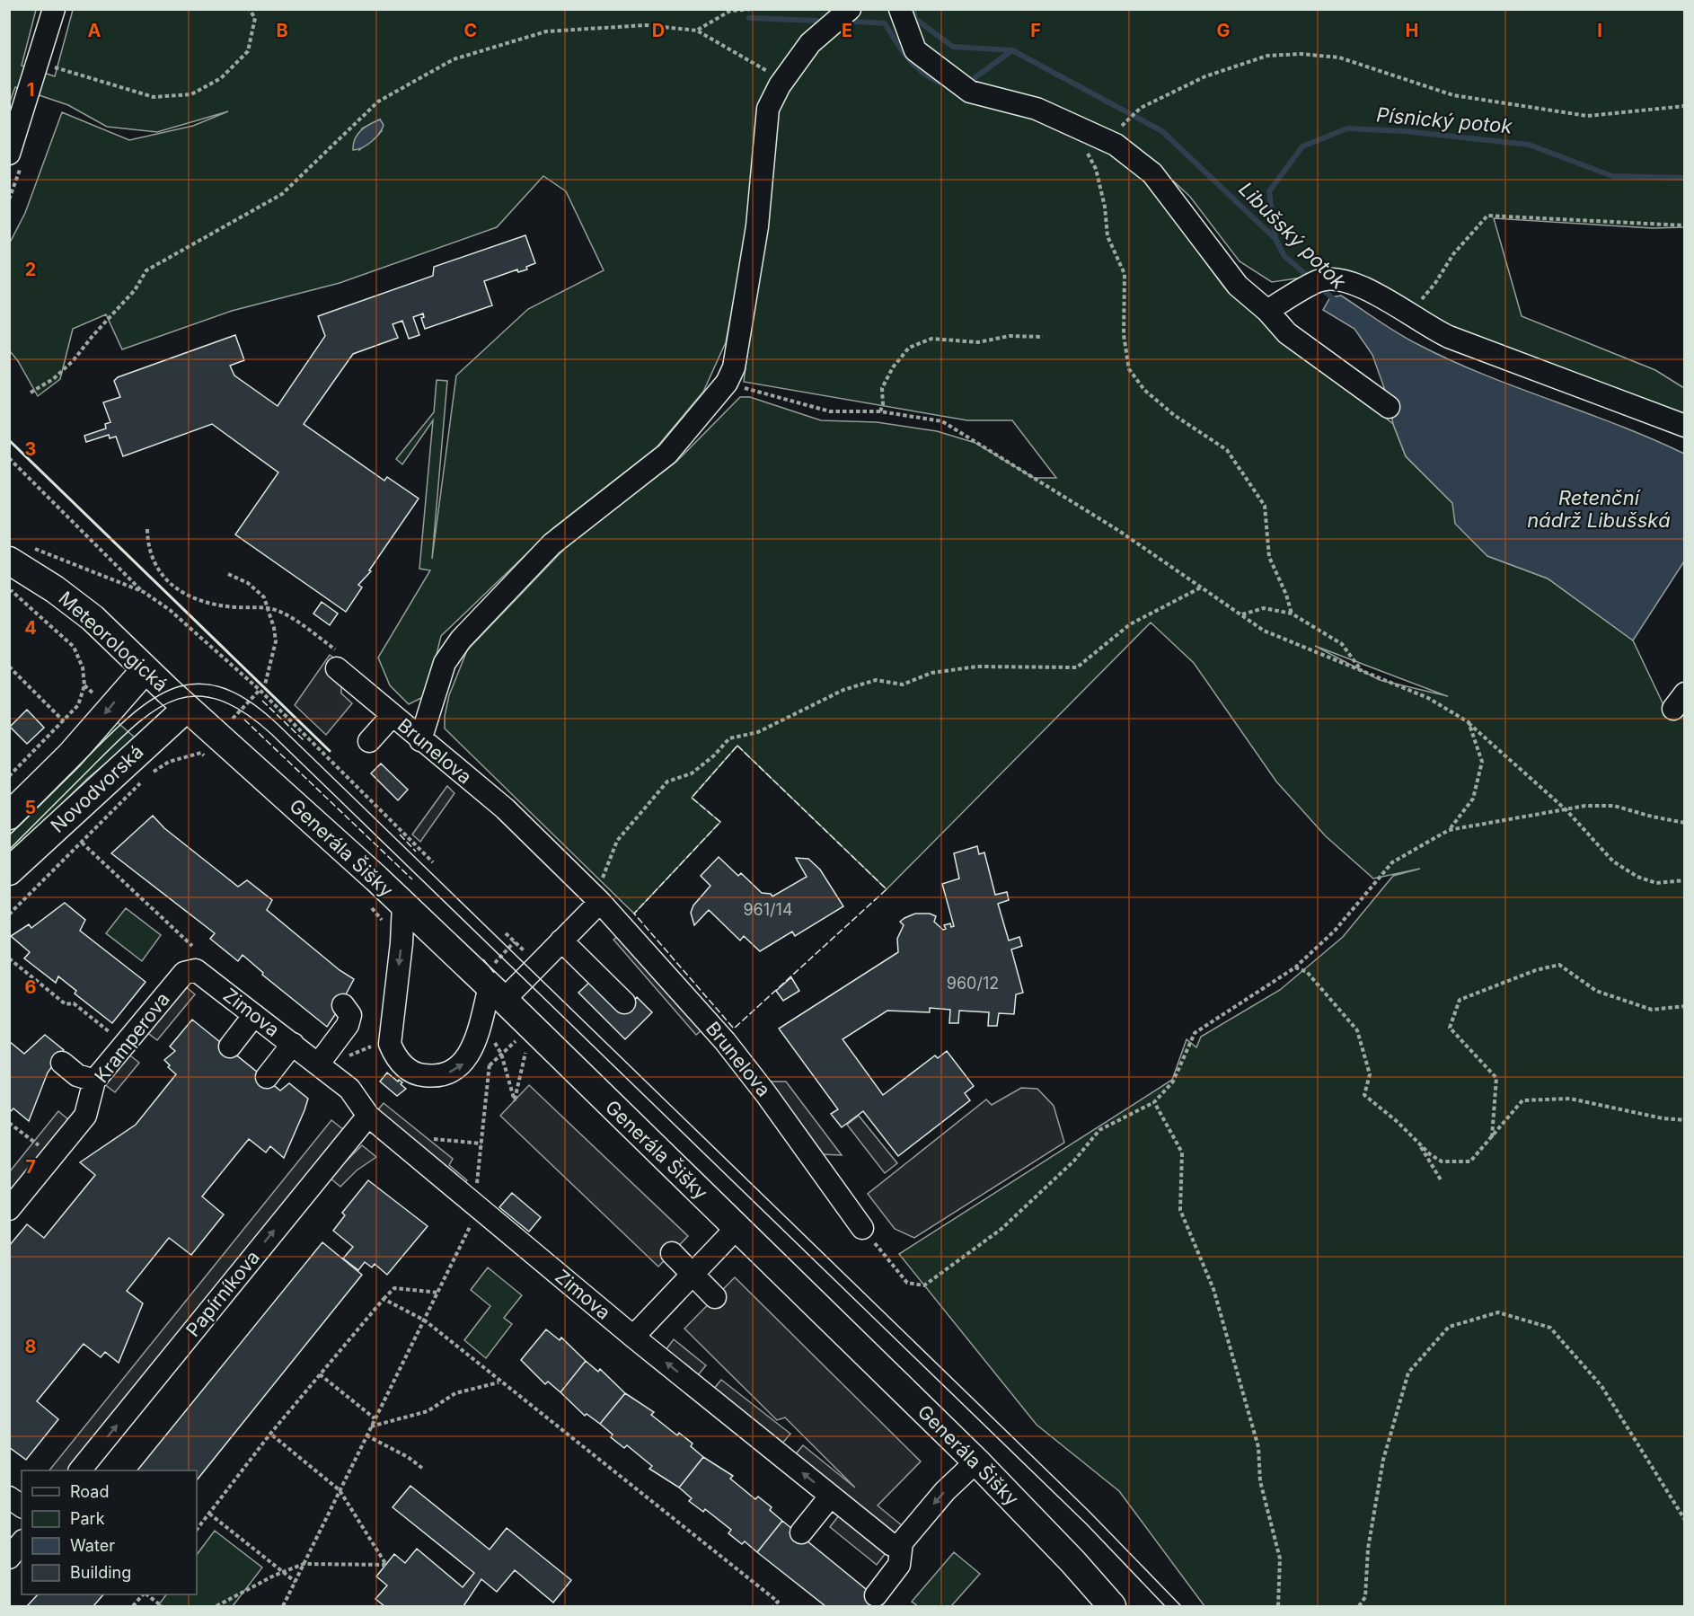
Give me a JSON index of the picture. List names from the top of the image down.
{
  "streets": {
    "main road": ["Meteorologická", "Novodvorská", "Generála Šišky"],
    "street": [
      "Brunelova",
      "Zimova",
      "Kramperova",
      "Papírníkova"
    ]
  },
  "crossings": [
    ["Meteorologická", "Novodvorská"],
    ["Meteorologická", "Generála Šišky"],
    ["Novodvorská", "Generála Šišky"],
    ["Zimova", "Kramperova"],
    ["Zimova", "Papírníkova"]
  ],
  "one_way": ["Papírníkova"],
  "water": ["Písnický potok", "Libušský potok", "Retenční nádrž Libušská"],
  "house_numbers": ["961/14", "960/12"],
  "legend": [
    "Road",
    "Park",
    "Water",
    "Building"
  ],
  "grid": {
    "columns": [
      "A",
      "B",
      "C",
      "D",
      "E",
      "F",
      "G",
      "H",
      "I"
    ],
    "rows": [
      "1",
      "2",
      "3",
      "4",
      "5",
      "6",
      "7",
      "8"
    ]
  }
}
